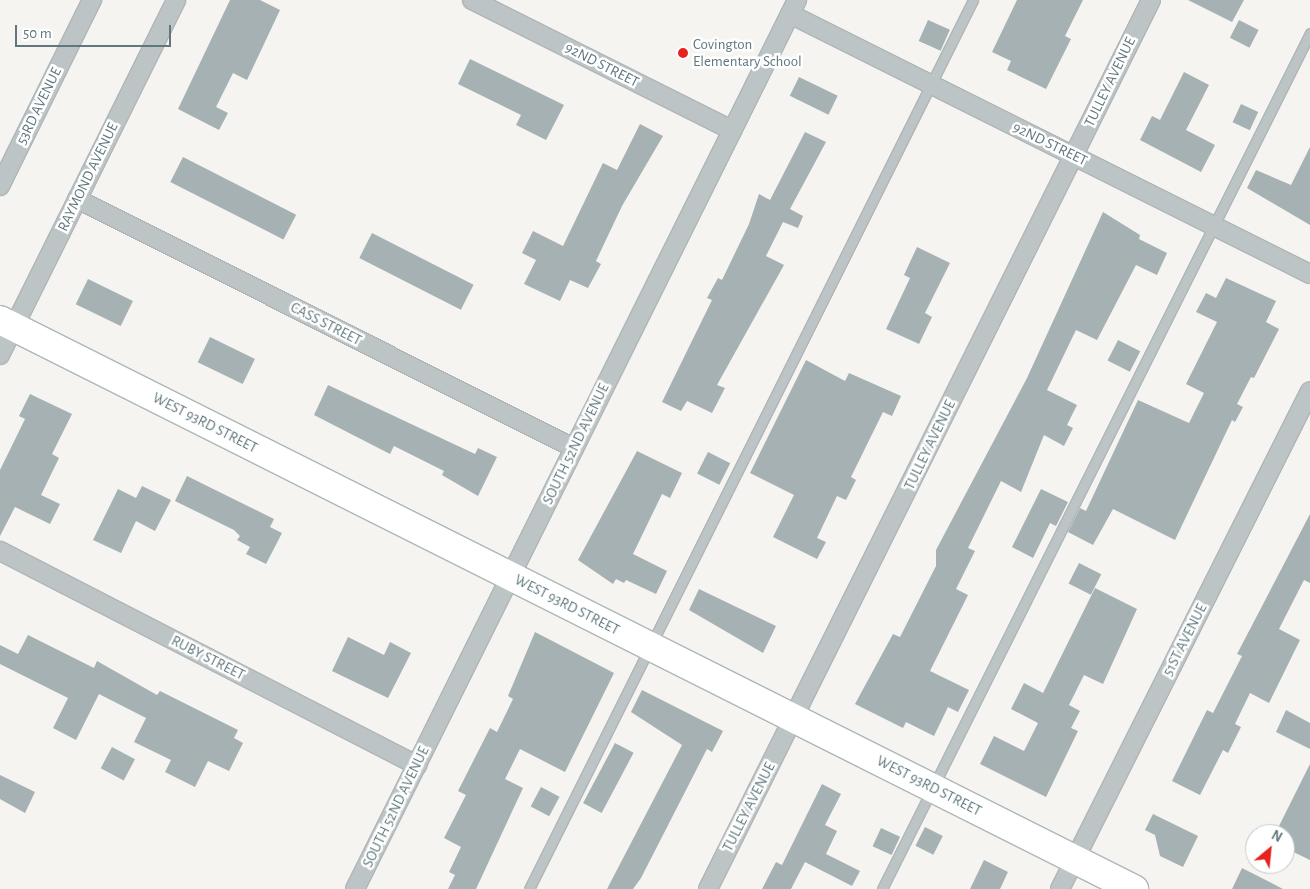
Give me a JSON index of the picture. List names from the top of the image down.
{
  "streets": {
    "main road": ["WEST 93RD STREET"],
    "street": [
      "92ND STREET",
      "TULLEY AVENUE",
      "53RD AVENUE",
      "RAYMOND AVENUE",
      "CASS STREET",
      "SOUTH 52ND AVENUE",
      "51ST AVENUE",
      "RUBY STREET"
    ]
  },
  "crossings": [
    ["92ND STREET", "TULLEY AVENUE"],
    ["92ND STREET", "SOUTH 52ND AVENUE"],
    ["TULLEY AVENUE", "WEST 93RD STREET"],
    ["RAYMOND AVENUE", "CASS STREET"],
    ["RAYMOND AVENUE", "WEST 93RD STREET"],
    ["CASS STREET", "SOUTH 52ND AVENUE"],
    ["WEST 93RD STREET", "SOUTH 52ND AVENUE"],
    ["WEST 93RD STREET", "51ST AVENUE"],
    ["SOUTH 52ND AVENUE", "RUBY STREET"]
  ],
  "places": ["Covington Elementary School"],
  "scale_bar": "50 m",
  "north": "top right"
}
